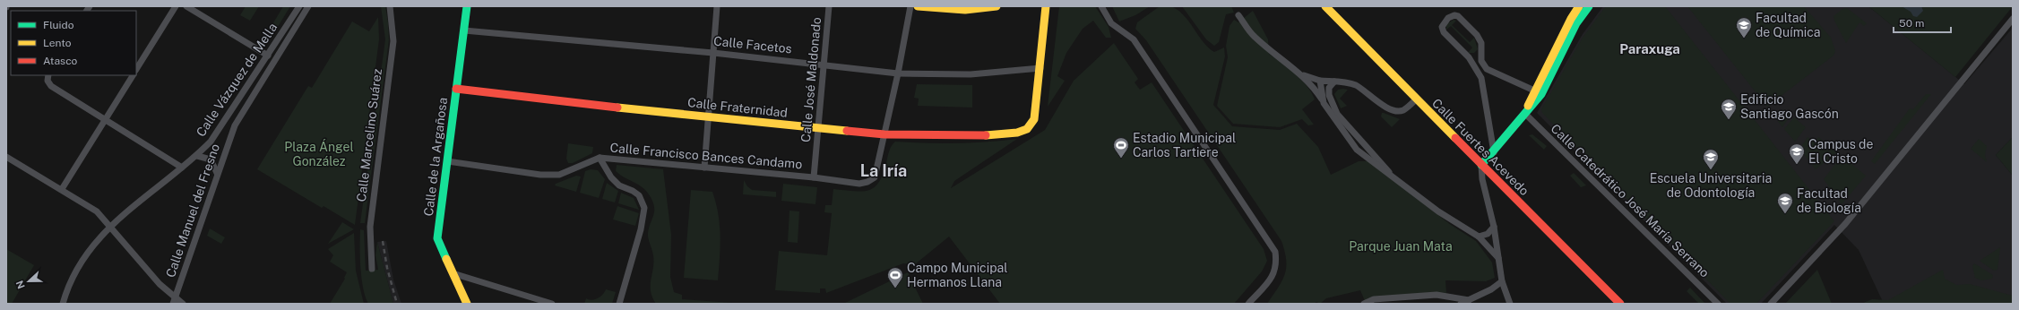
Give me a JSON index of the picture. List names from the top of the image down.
{
  "streets": {
    "main road": ["Calle Fraternidad", "Calle Fuertes Acevedo", "Calle de la Argañosa"],
    "street": [
      "Calle Facetos",
      "Calle Vázquez de Mella",
      "Calle José Maldonado",
      "Calle Marcelino Suárez",
      "Calle Francisco Bances Candamo",
      "Calle Catedrático José María Serrano",
      "Calle Manuel del Fresno"
    ]
  },
  "crossings": [
    ["Calle Facetos", "Calle José Maldonado"],
    ["Calle Facetos", "Calle Fraternidad"],
    ["Calle Facetos", "Calle de la Argañosa"],
    ["Calle Vázquez de Mella", "Calle Manuel del Fresno"],
    ["Calle José Maldonado", "Calle Fraternidad"],
    ["Calle José Maldonado", "Calle Francisco Bances Candamo"],
    ["Calle Fraternidad", "Calle Francisco Bances Candamo"],
    ["Calle Fraternidad", "Calle de la Argañosa"],
    ["Calle Francisco Bances Candamo", "Calle de la Argañosa"]
  ],
  "districts": ["Paraxuga", "La Iría"],
  "parks": ["Plaza Ángel González", "Parque Juan Mata"],
  "places": {
    "school or university": [
      "Facultad de Química",
      "Edificio Santiago Gascón",
      "Campus de El Cristo",
      "Escuela Universitaria de Odontología",
      "Facultad de Biología"
    ],
    "sports": ["Estadio Municipal Carlos Tartiere", "Campo Municipal Hermanos Llana"]
  },
  "legend": ["Fluido", "Lento", "Atasco"],
  "scale_bar": "50 m",
  "north": "left"
}
